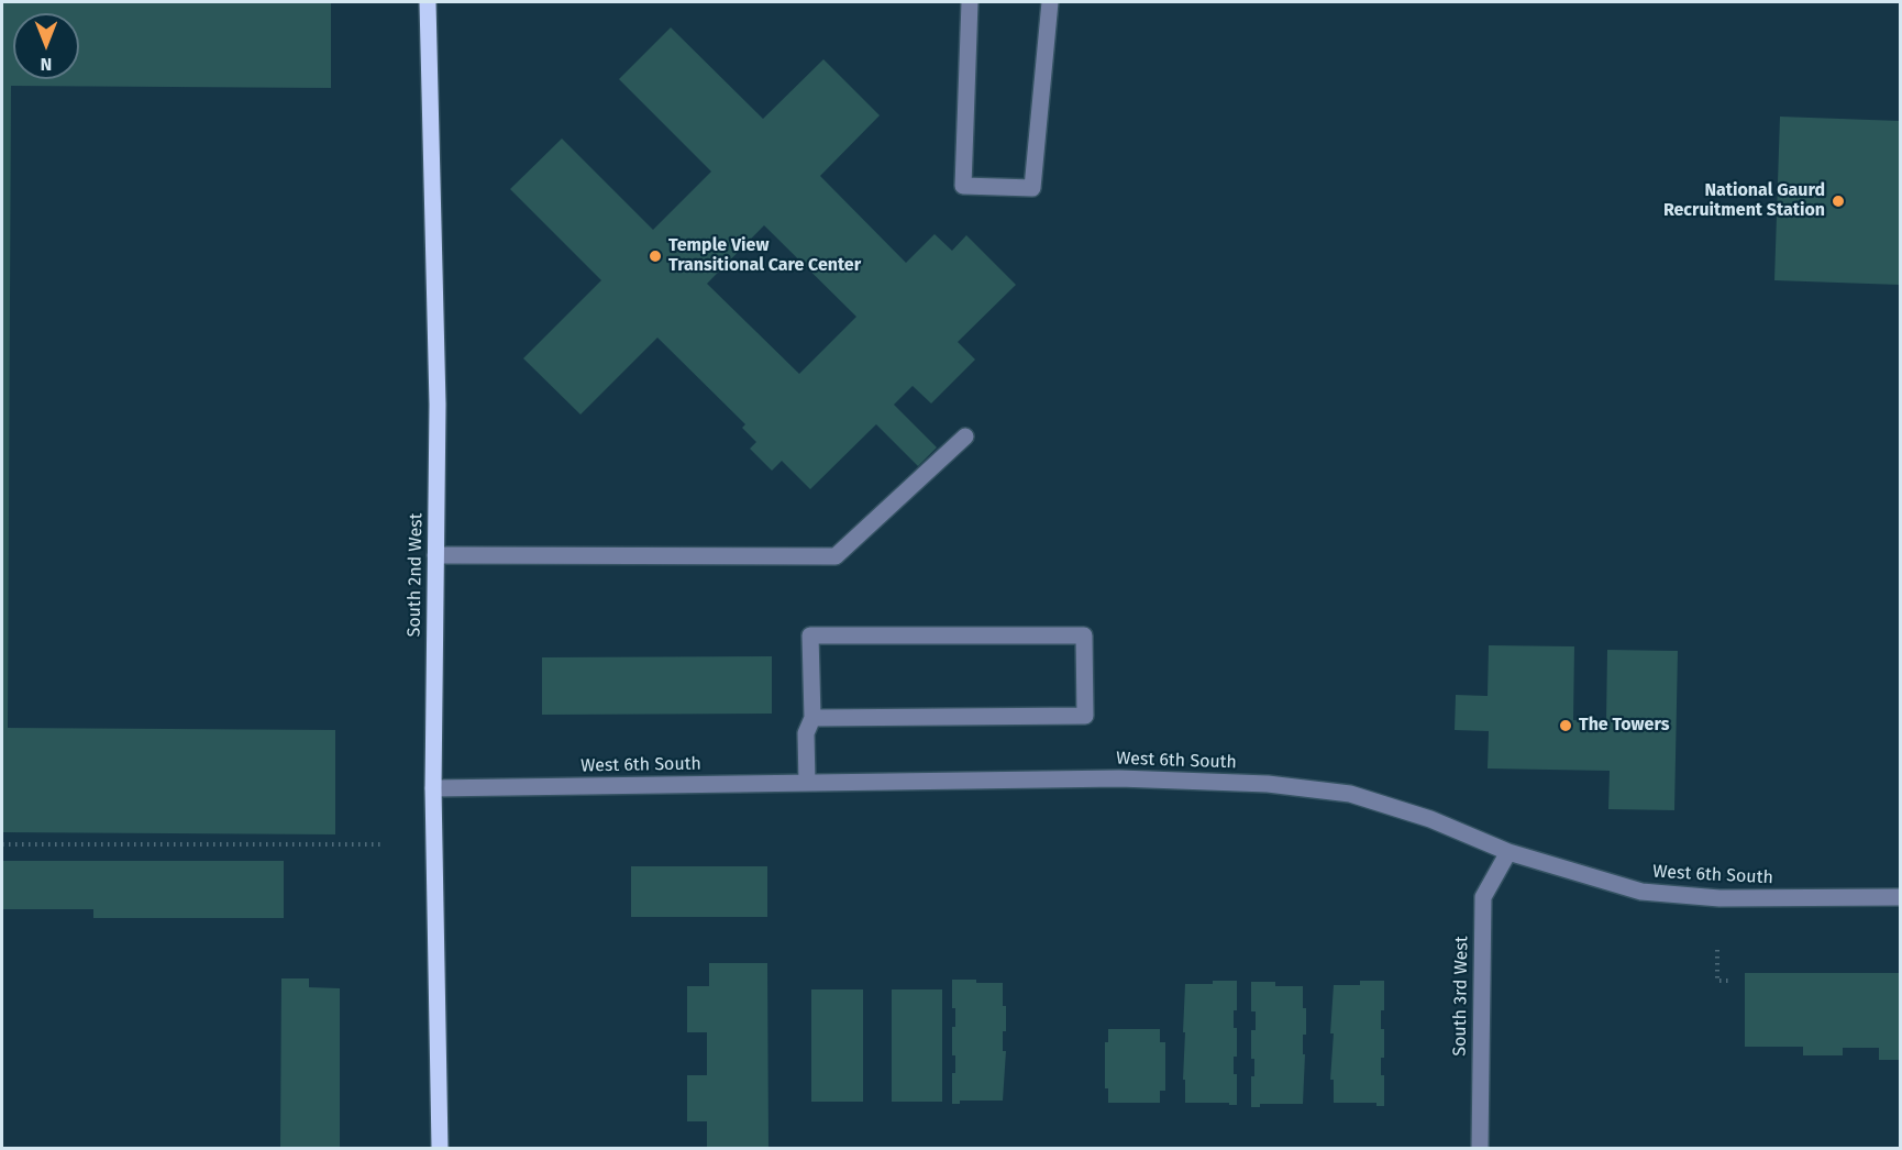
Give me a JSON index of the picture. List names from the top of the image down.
{
  "streets": {
    "main road": ["South 2nd West"],
    "street": ["West 6th South", "South 3rd West"]
  },
  "crossings": [
    ["South 2nd West", "West 6th South"],
    ["West 6th South", "South 3rd West"]
  ],
  "places": ["National Gaurd Recruitment Station", "Temple View Transitional Care Center", "The Towers"],
  "north": "bottom"
}
